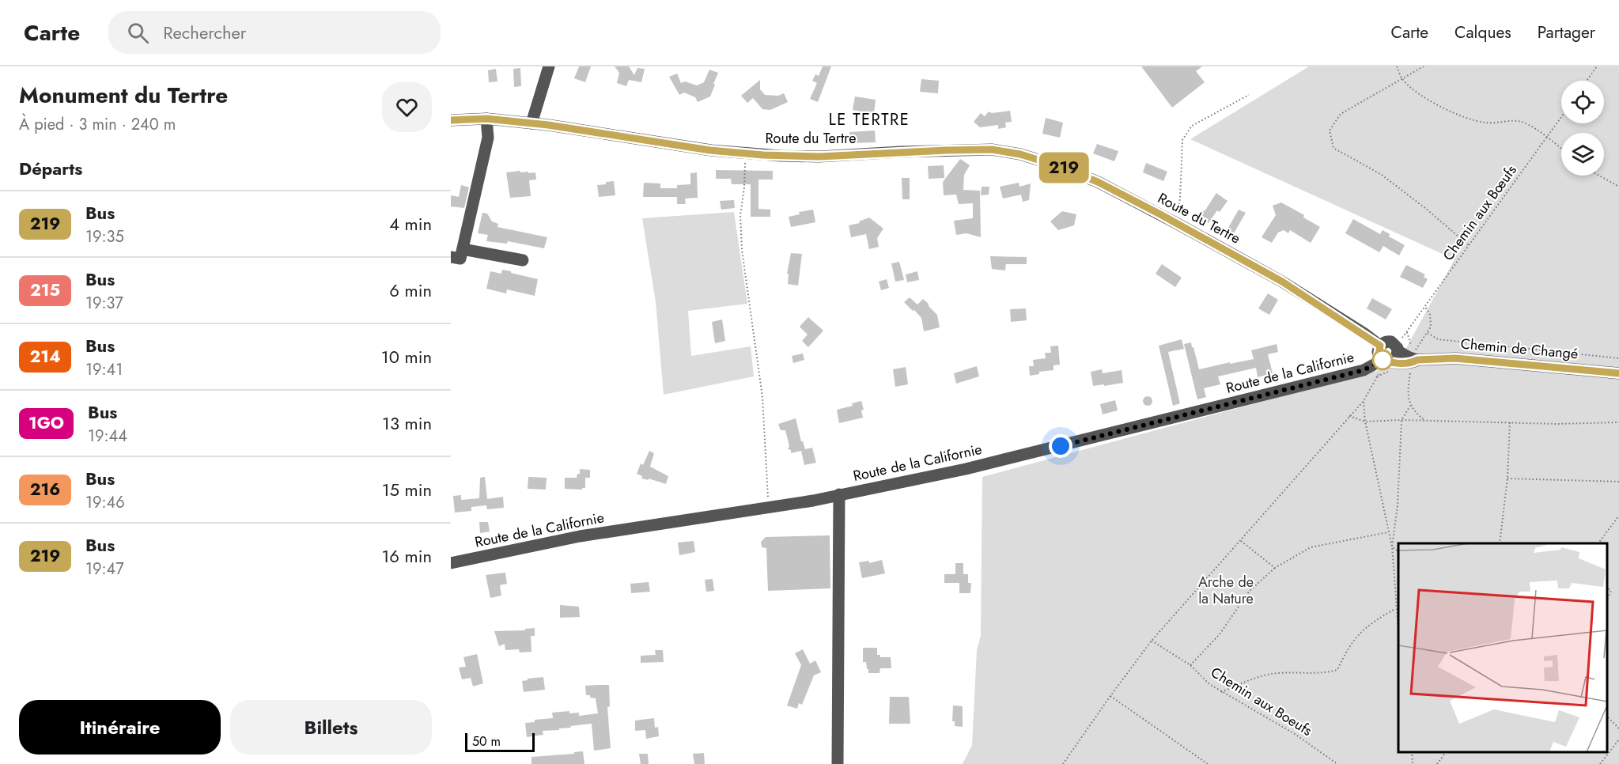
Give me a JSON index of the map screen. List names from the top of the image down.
{
  "streets": {
    "street": ["Route du Tertre", "Chemin de Changé", "Route de la Californie"],
    "path": ["Chemin aux Bœufs", "Chemin aux Boeufs"]
  },
  "crossings": [
    ["Route du Tertre", "Chemin de Changé"],
    ["Route du Tertre", "Route de la Californie"],
    ["Chemin aux Bœufs", "Chemin de Changé"],
    ["Chemin de Changé", "Route de la Californie"]
  ],
  "districts": ["LE TERTRE"],
  "parks": ["Arche de la Nature"],
  "lines": ["bus line 219"],
  "scale_bar": "50 m",
  "page": {
    "header": "Carte",
    "search": "Rechercher",
    "nav": ["Carte", "Calques", "Partager"],
    "heading": [
      ["Monument du Tertre", "À pied · 3 min · 240 m"],
      "Départs"
    ],
    "on_map": "219",
    "list": [
      {
        "mark": "219",
        "name": "Bus",
        "note": "19:35",
        "value": "4 min"
      },
      {
        "mark": "215",
        "name": "Bus",
        "note": "19:37",
        "value": "6 min"
      },
      {
        "mark": "214",
        "name": "Bus",
        "note": "19:41",
        "value": "10 min"
      },
      {
        "mark": "1GO",
        "name": "Bus",
        "note": "19:44",
        "value": "13 min"
      },
      {
        "mark": "216",
        "name": "Bus",
        "note": "19:46",
        "value": "15 min"
      },
      {
        "mark": "219",
        "name": "Bus",
        "note": "19:47",
        "value": "16 min"
      }
    ],
    "buttons": ["Itinéraire", "Billets"],
    "scale": "50 m"
  }
}
